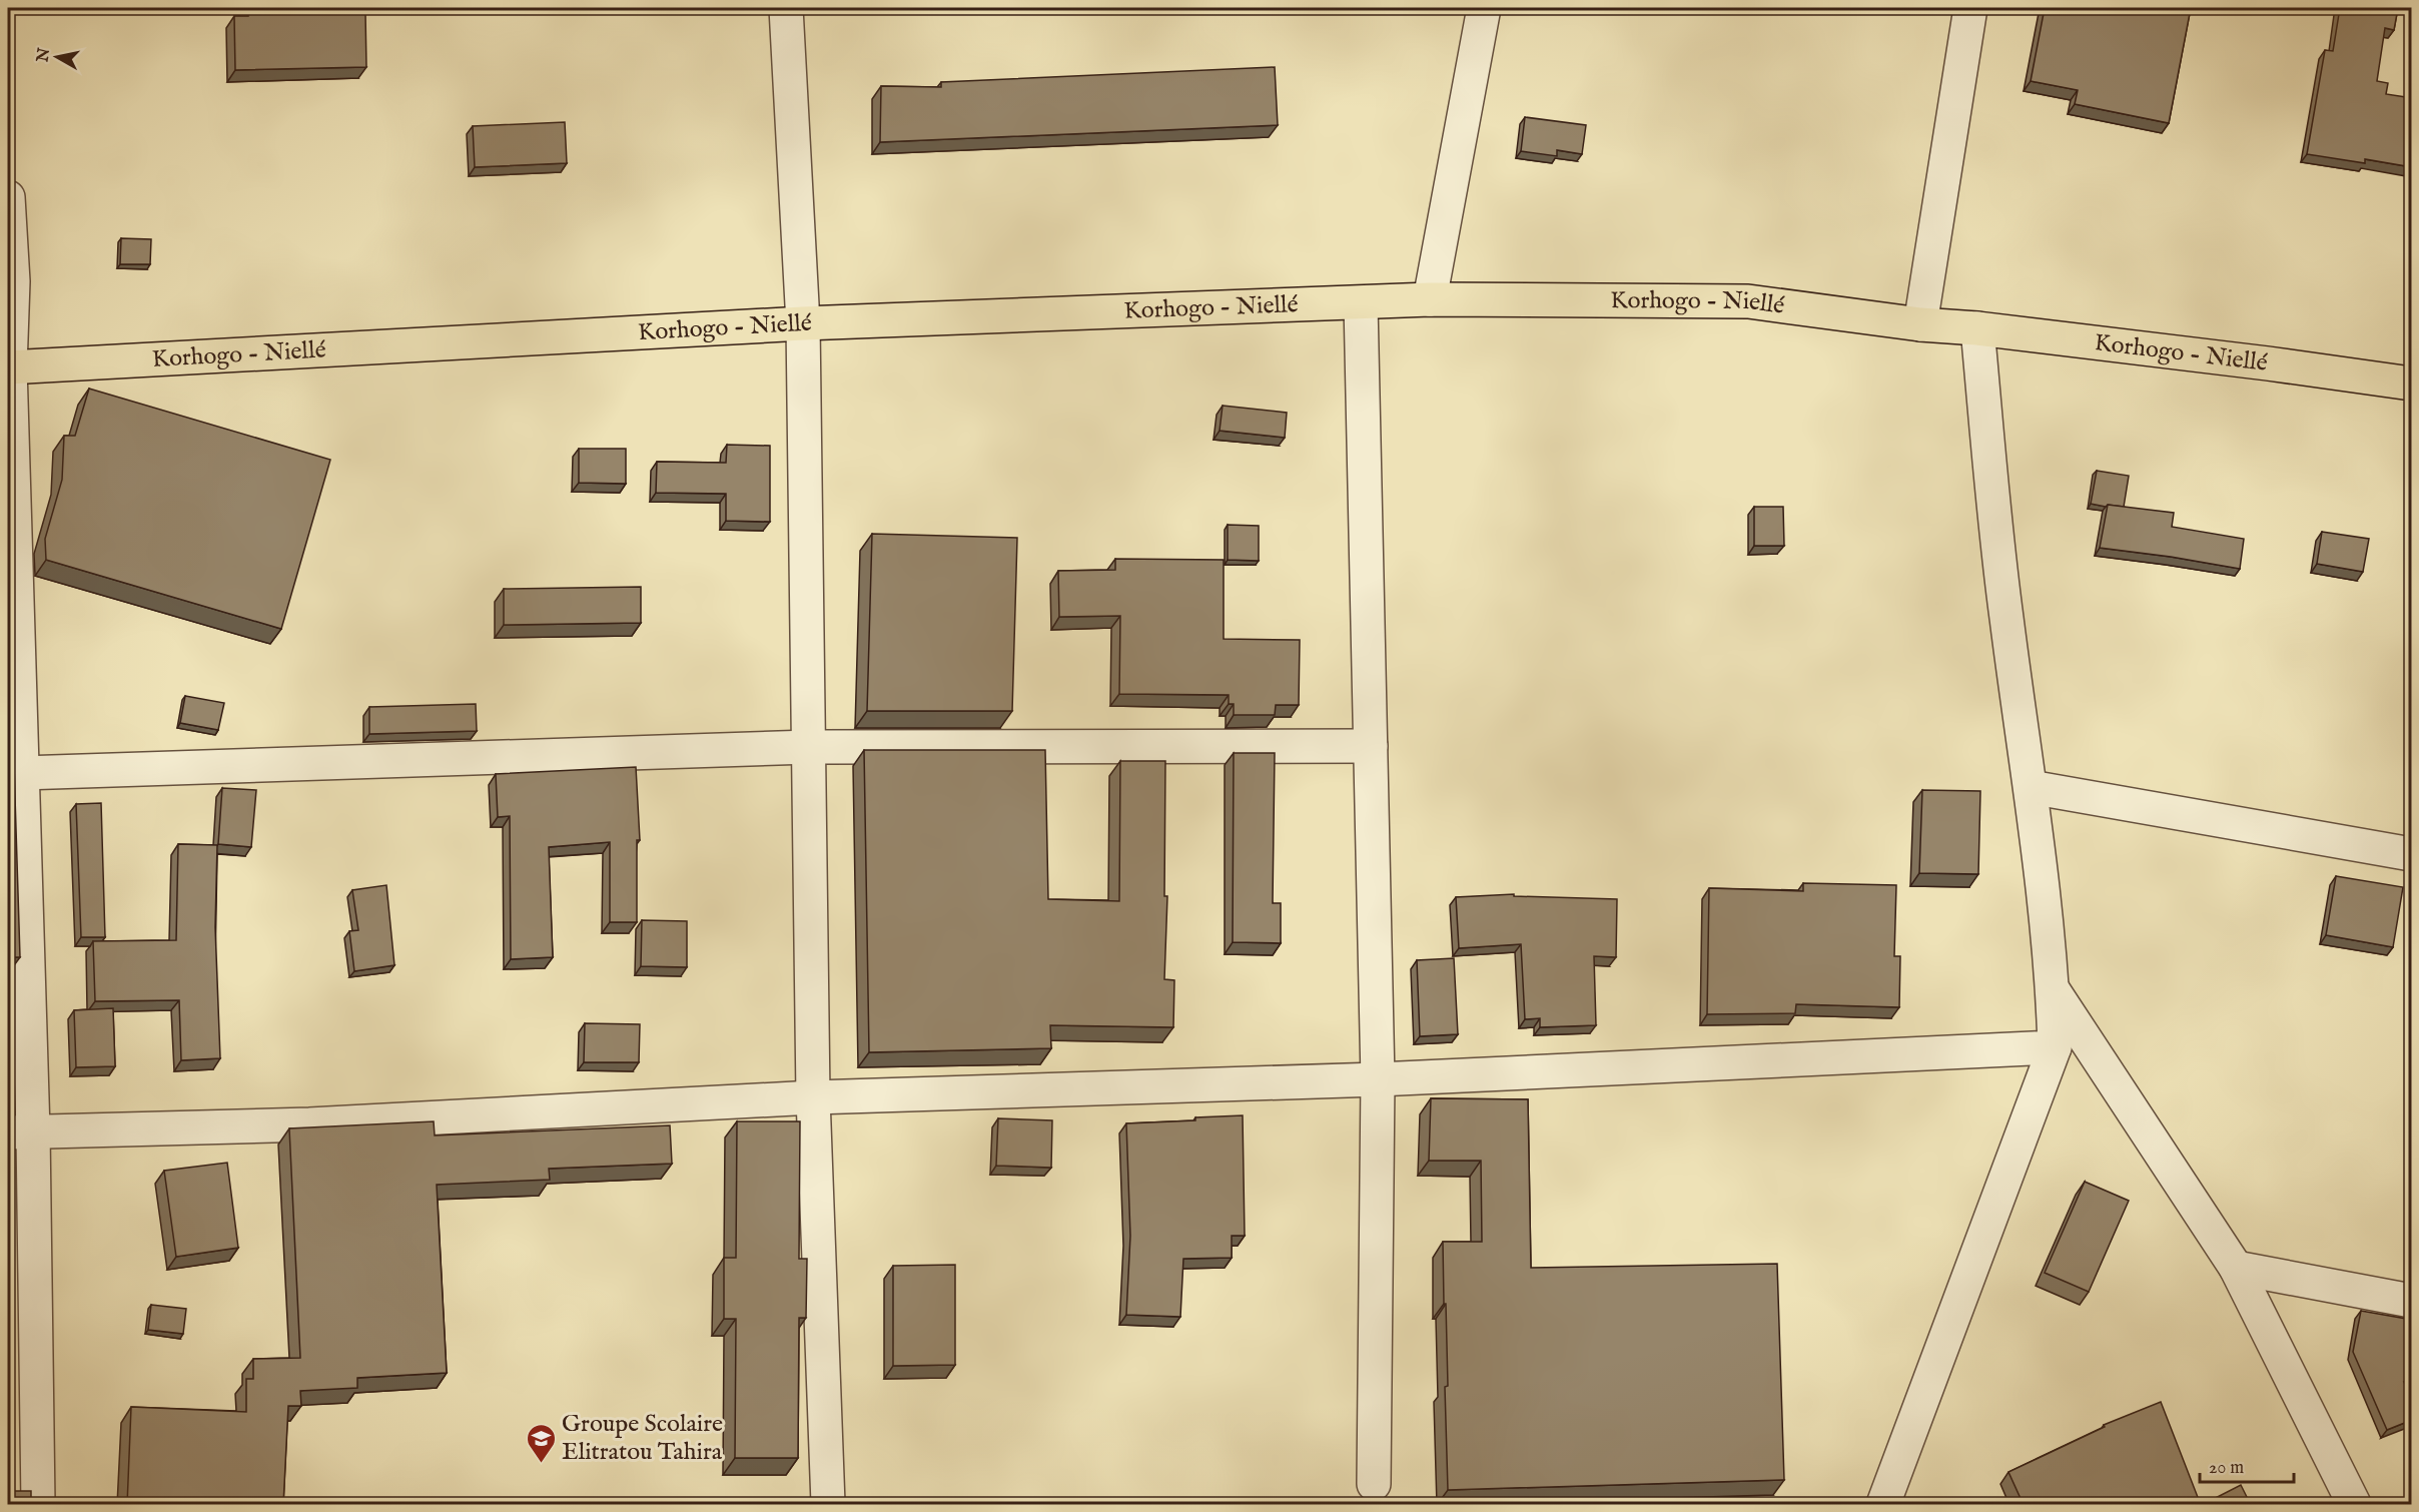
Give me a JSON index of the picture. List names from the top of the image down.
{
  "streets": {
    "main road": ["Korhogo - Niellé"]
  },
  "places": {
    "school or university": ["Groupe Scolaire Elitratou Tahira"]
  },
  "scale_bar": "20 m",
  "north": "left"
}
